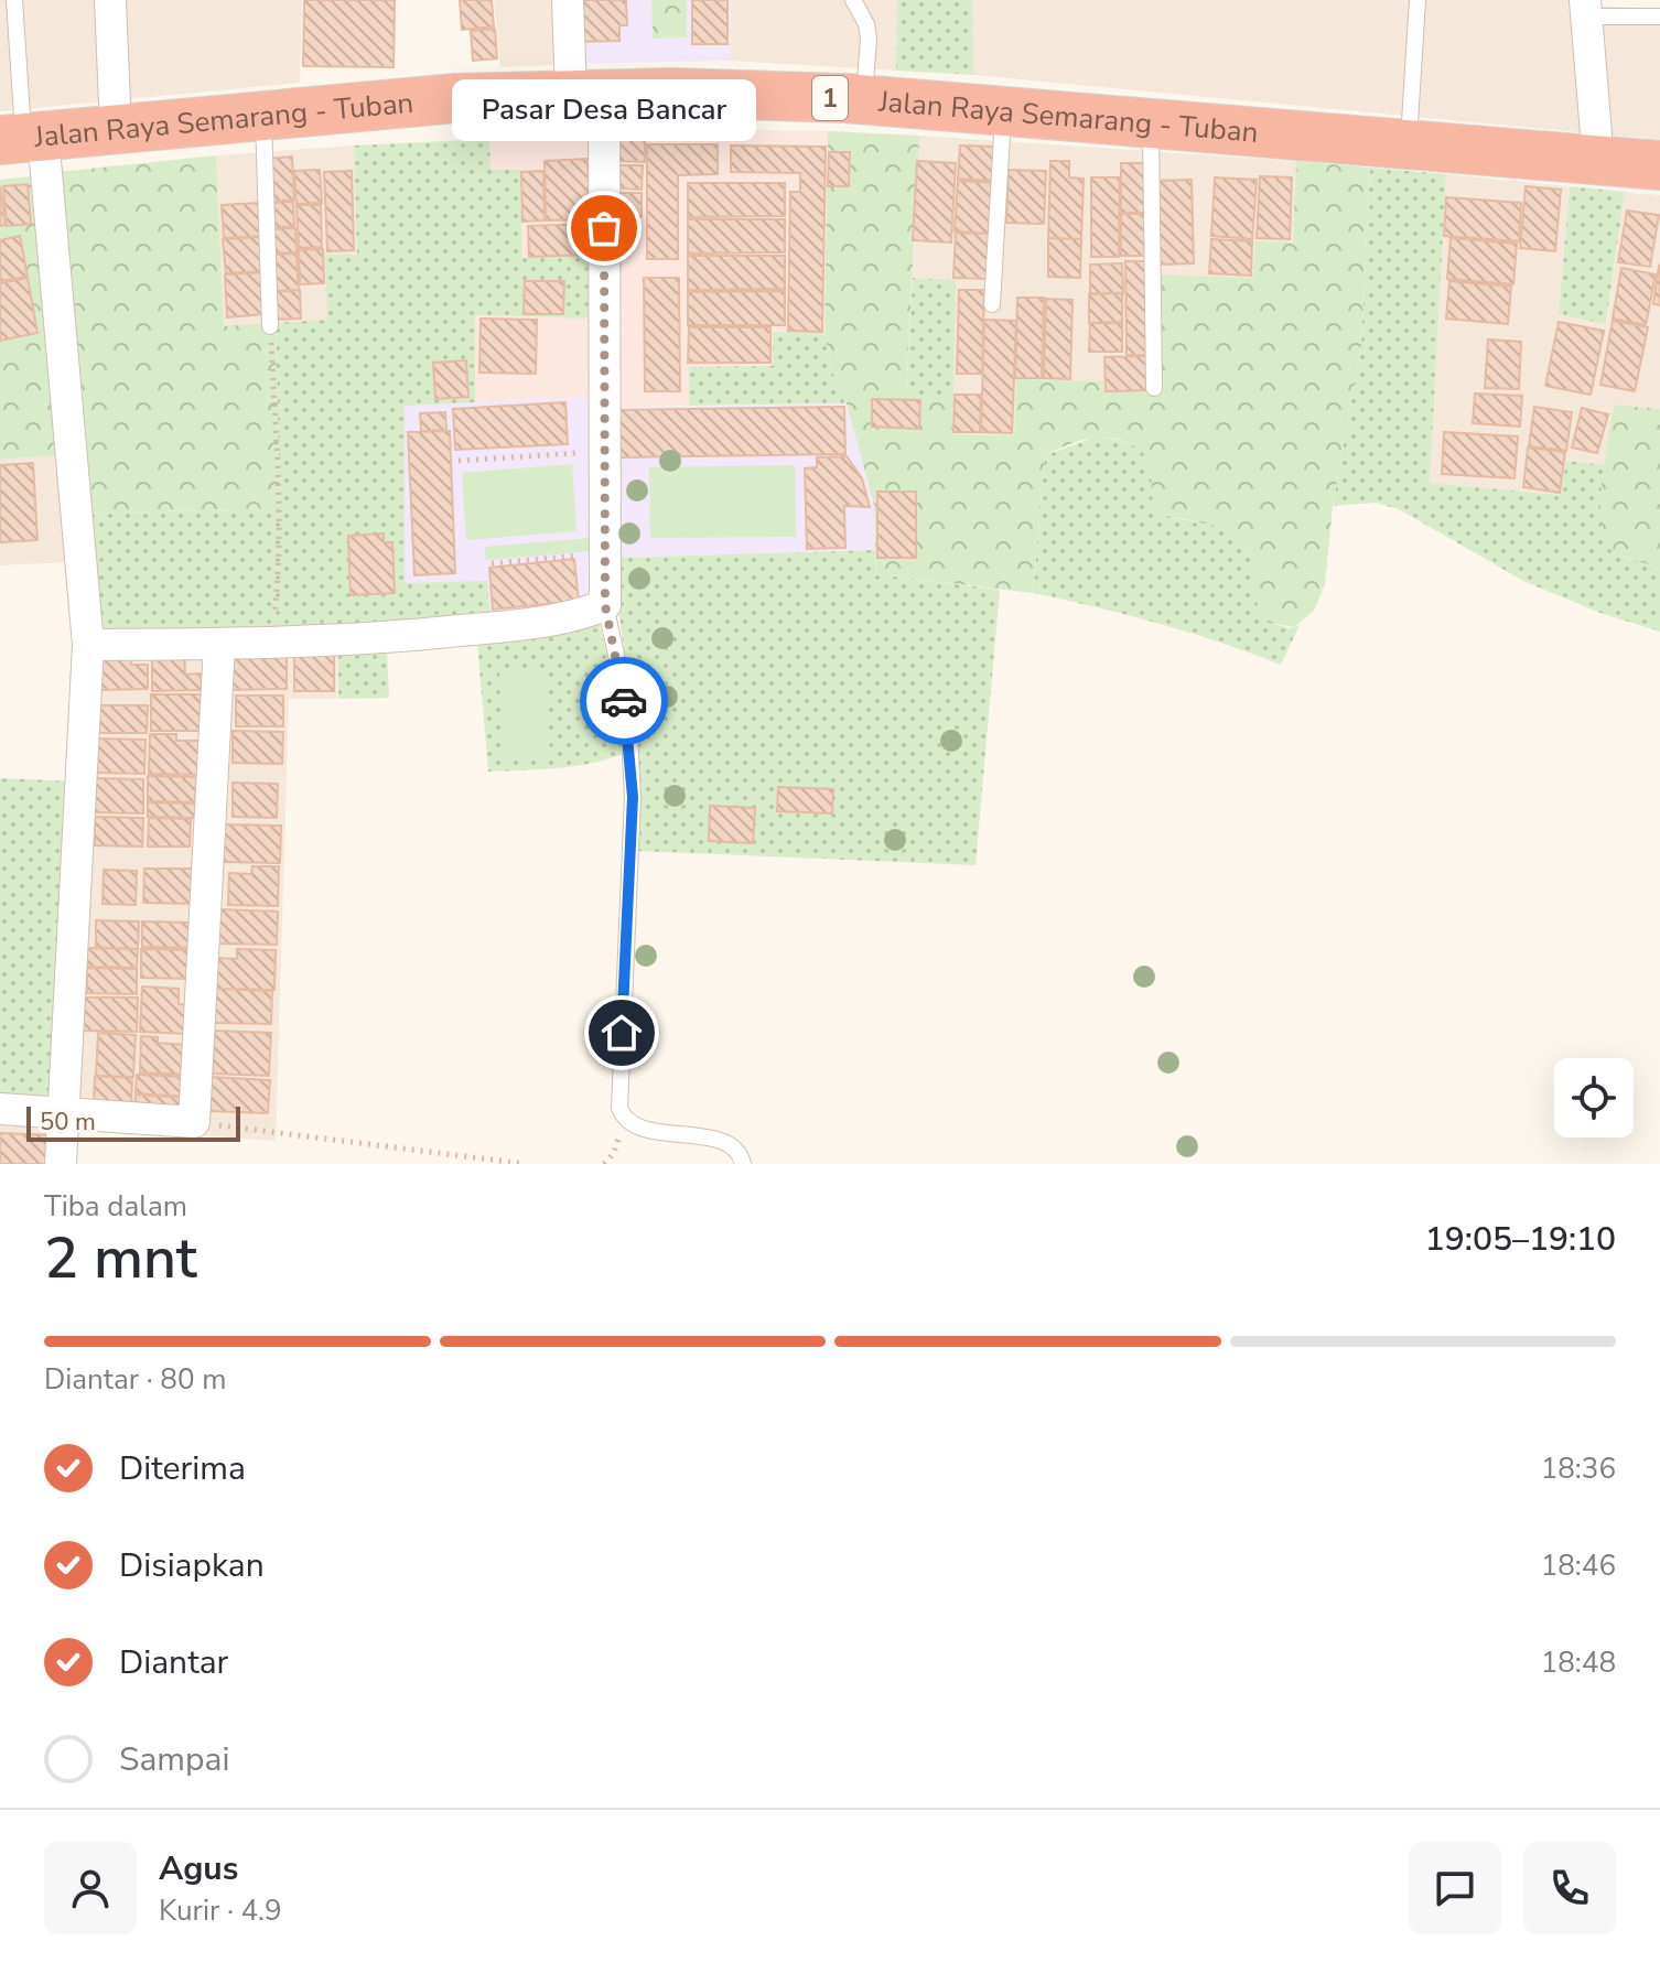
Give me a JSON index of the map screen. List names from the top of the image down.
{
  "streets": {
    "highway": ["1", "Jalan Raya Semarang - Tuban"]
  },
  "places": ["Pasar Desa Bancar"],
  "scale_bar": "50 m",
  "page": {
    "bubble": "Pasar Desa Bancar",
    "scale": "50 m",
    "heading": ["2 mnt", "Tiba dalam", "19:05–19:10"],
    "panel": ["Agus", "Kurir · 4.9"],
    "bar": "Diantar · 80 m",
    "list": [
      ["Diterima", "18:36"],
      ["Disiapkan", "18:46"],
      ["Diantar", "18:48"],
      "Sampai"
    ]
  }
}
